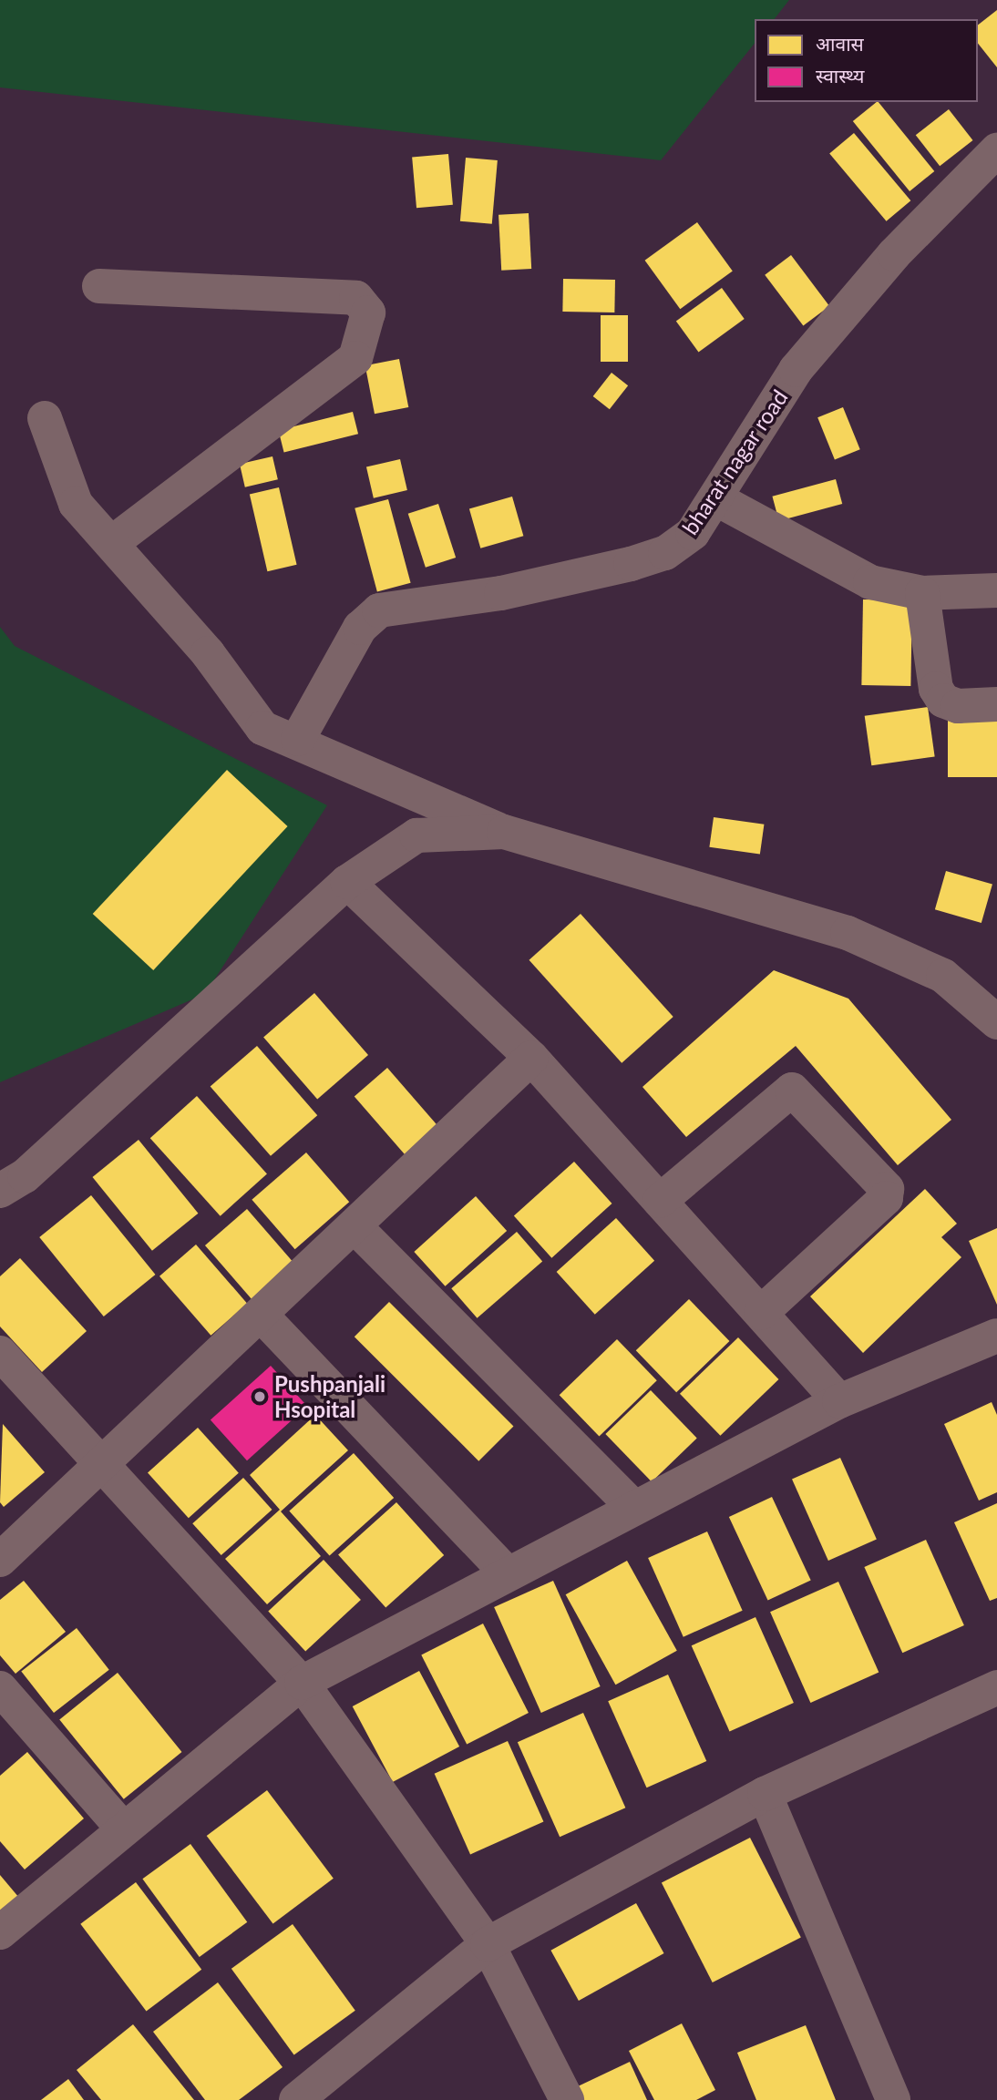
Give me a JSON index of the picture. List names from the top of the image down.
{
  "streets": {
    "street": ["bharat nagar road"]
  },
  "places": ["Pushpanjali Hsopital"],
  "legend": ["आवास", "स्वास्थ्य"]
}
